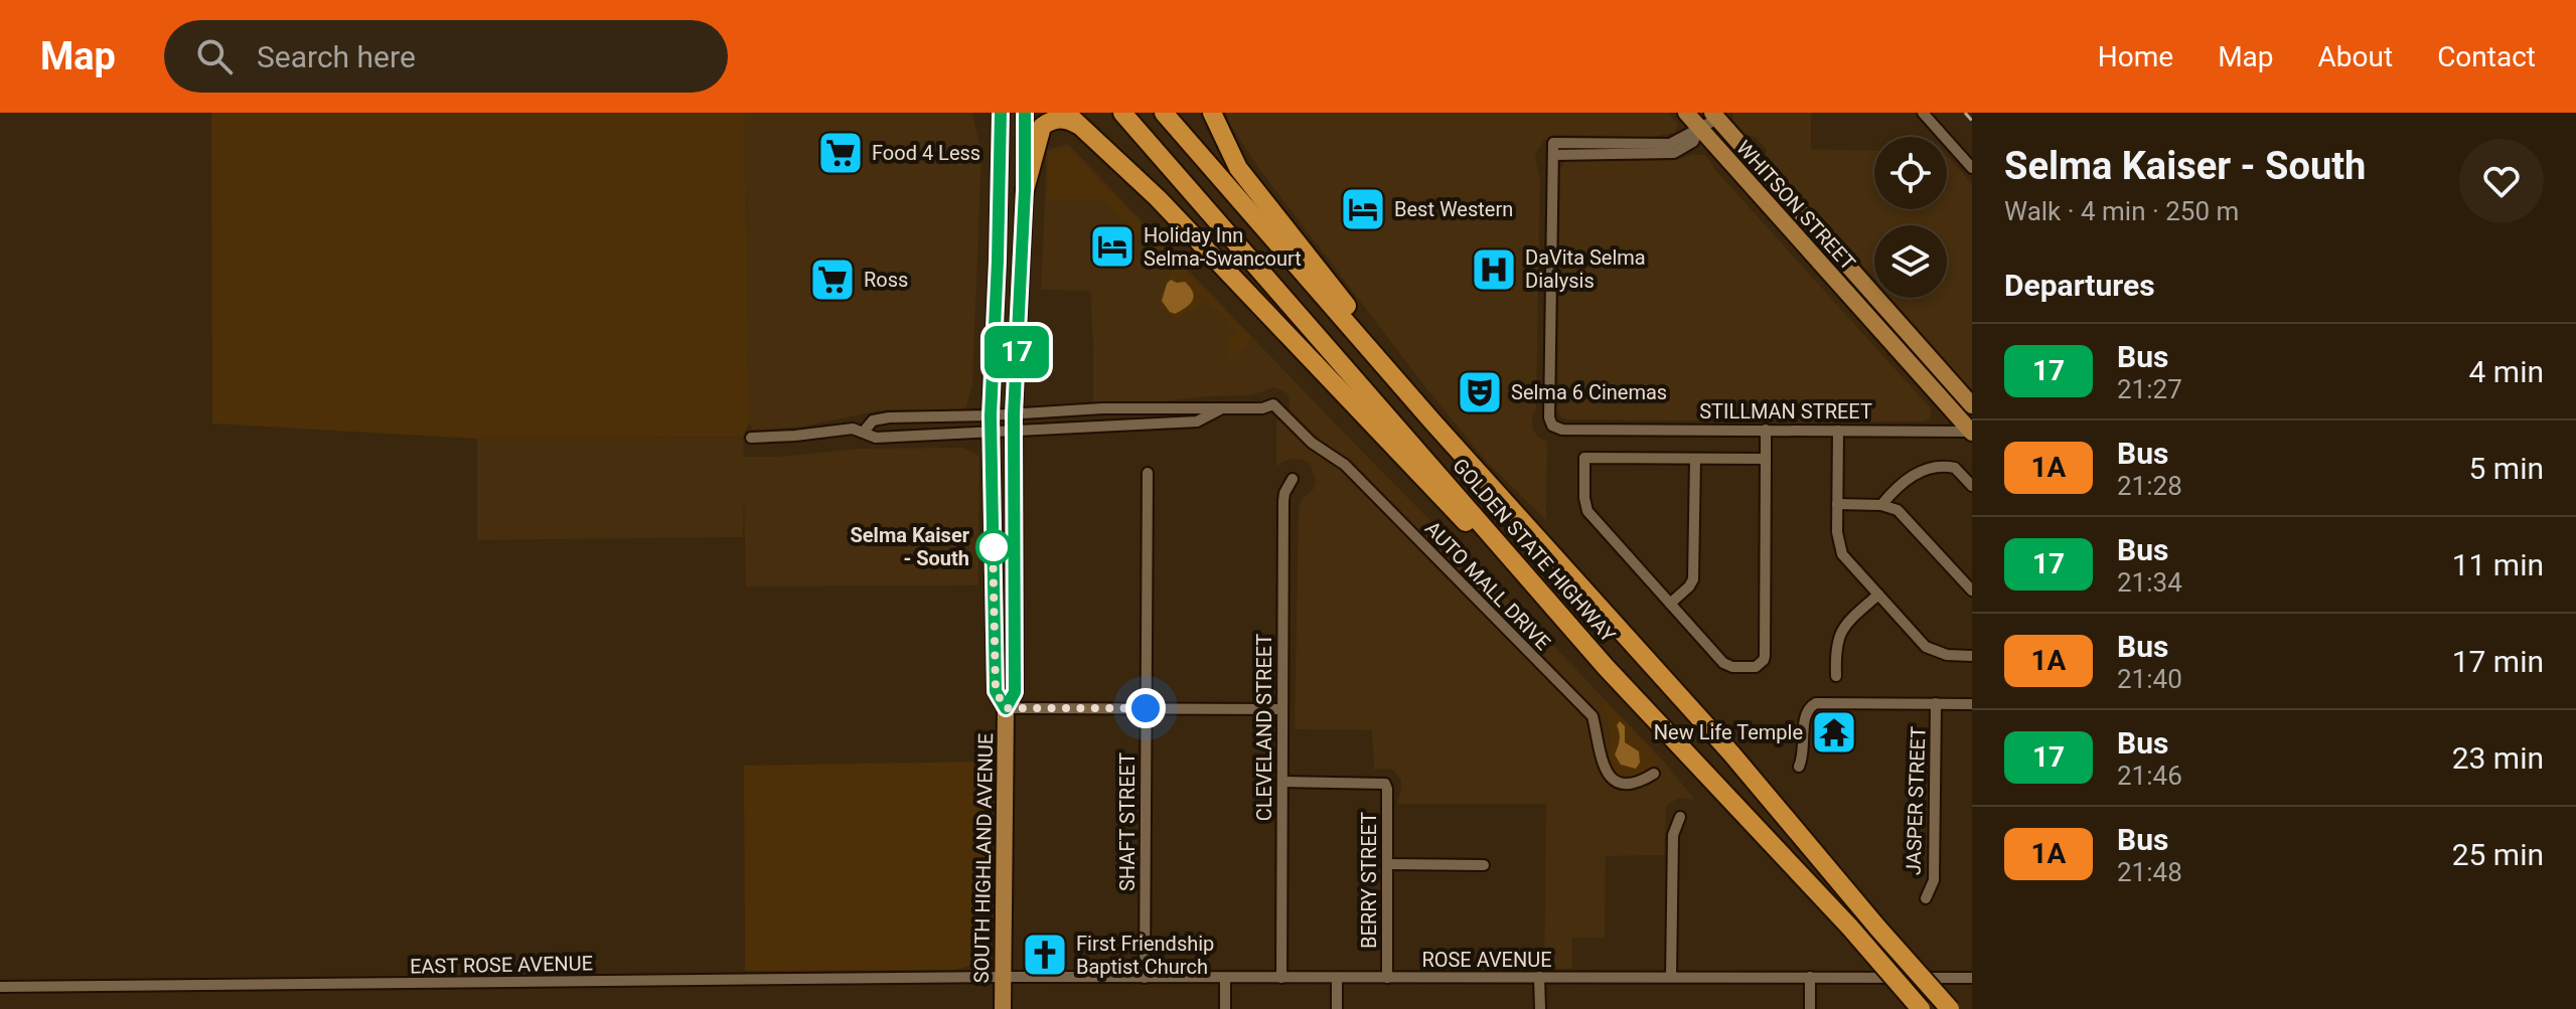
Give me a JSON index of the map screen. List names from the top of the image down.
{
  "streets": {
    "highway": ["GOLDEN STATE HIGHWAY"],
    "main road": ["WHITSON STREET", "SOUTH HIGHLAND AVENUE"],
    "street": [
      "STILLMAN STREET",
      "AUTO MALL DRIVE",
      "CLEVELAND STREET",
      "JASPER STREET",
      "SHAFT STREET",
      "BERRY STREET",
      "ROSE AVENUE",
      "EAST ROSE AVENUE"
    ]
  },
  "crossings": [
    ["WHITSON STREET", "STILLMAN STREET"],
    ["CLEVELAND STREET", "BERRY STREET"],
    ["CLEVELAND STREET", "ROSE AVENUE"],
    ["SHAFT STREET", "ROSE AVENUE"],
    ["SOUTH HIGHLAND AVENUE", "ROSE AVENUE"],
    ["SOUTH HIGHLAND AVENUE", "EAST ROSE AVENUE"],
    ["BERRY STREET", "ROSE AVENUE"],
    ["ROSE AVENUE", "EAST ROSE AVENUE"]
  ],
  "places": {
    "supermarket": ["Food 4 Less", "Ross"],
    "hotel": ["Best Western", "Holiday Inn Selma-Swancourt"],
    "hospital": ["DaVita Selma Dialysis"],
    "theatre": ["Selma 6 Cinemas"],
    "other": ["Selma Kaiser - South"],
    "temple": ["New Life Temple"],
    "church": ["First Friendship Baptist Church"]
  },
  "lines": ["bus line 17"],
  "page": {
    "header": "Map",
    "search": "Search here",
    "nav": [
      "Home",
      "Map",
      "About",
      "Contact"
    ],
    "on_map": "17",
    "heading": [
      ["Selma Kaiser - South", "Walk · 4 min · 250 m"],
      "Departures"
    ],
    "list": [
      {
        "mark": "17",
        "name": "Bus",
        "note": "21:27",
        "value": "4 min"
      },
      {
        "mark": "1A",
        "name": "Bus",
        "note": "21:28",
        "value": "5 min"
      },
      {
        "mark": "17",
        "name": "Bus",
        "note": "21:34",
        "value": "11 min"
      },
      {
        "mark": "1A",
        "name": "Bus",
        "note": "21:40",
        "value": "17 min"
      },
      {
        "mark": "17",
        "name": "Bus",
        "note": "21:46",
        "value": "23 min"
      },
      {
        "mark": "1A",
        "name": "Bus",
        "note": "21:48",
        "value": "25 min"
      }
    ]
  }
}
